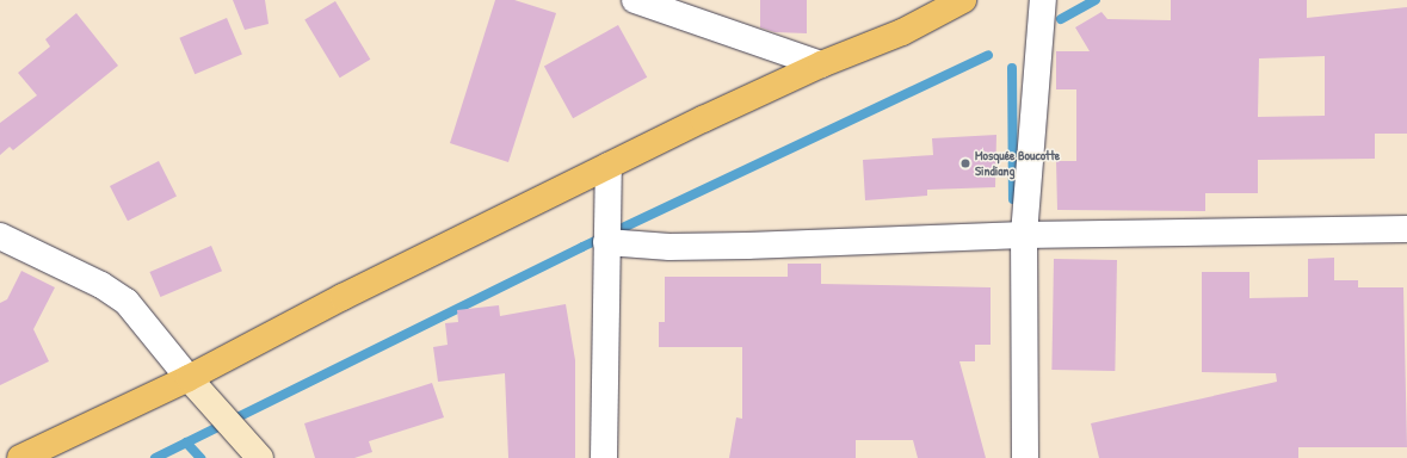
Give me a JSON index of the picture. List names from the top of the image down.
{
  "places": ["Mosquée Boucotte Sindiang"]
}
